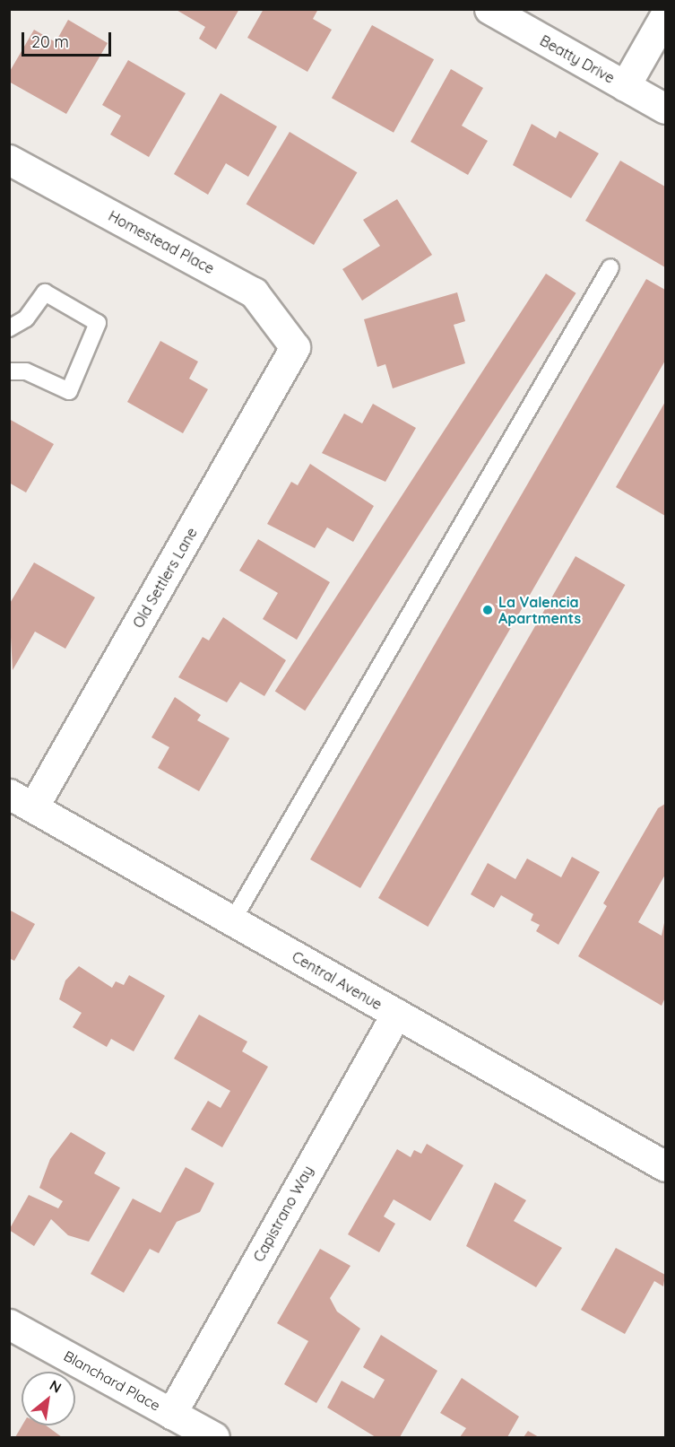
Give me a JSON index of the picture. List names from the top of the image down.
{
  "streets": {
    "street": [
      "Beatty Drive",
      "Homestead Place",
      "Old Settlers Lane",
      "Central Avenue",
      "Capistrano Way",
      "Blanchard Place"
    ]
  },
  "crossings": [
    ["Homestead Place", "Old Settlers Lane"],
    ["Old Settlers Lane", "Central Avenue"],
    ["Central Avenue", "Capistrano Way"],
    ["Capistrano Way", "Blanchard Place"]
  ],
  "places": ["La Valencia Apartments"],
  "scale_bar": "20 m",
  "north": "top right"
}
